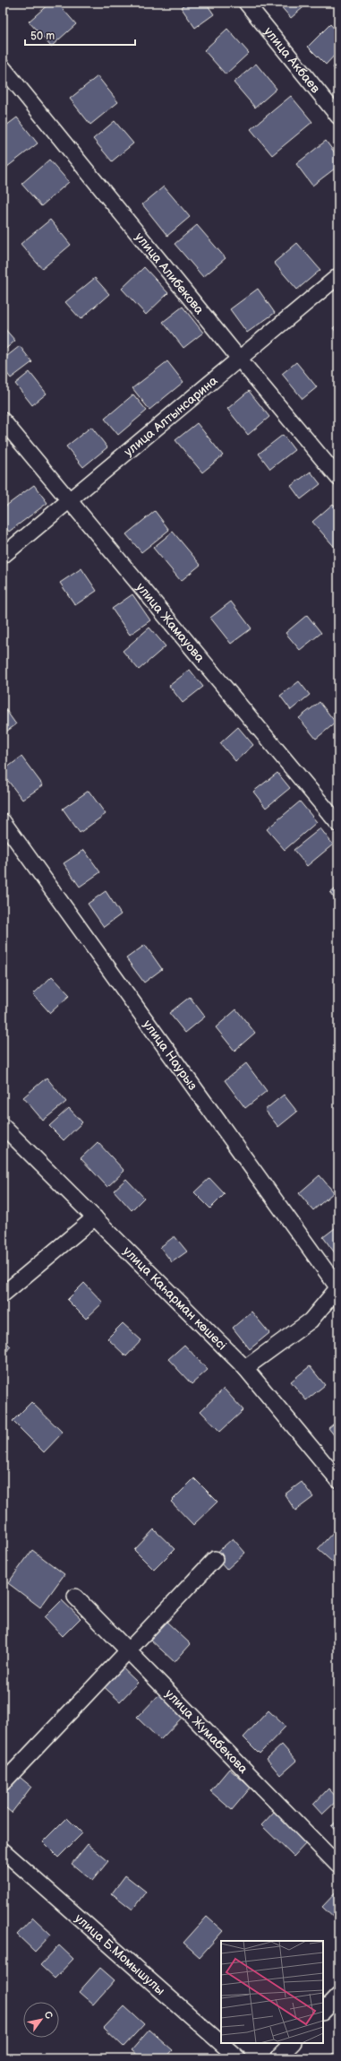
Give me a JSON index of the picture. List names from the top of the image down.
{
  "streets": {
    "street": [
      "улица Акбаев",
      "улица Алибекова",
      "улица Алтынсарина",
      "улица Жамауова",
      "улица Наурыз",
      "улица Каһарман көшесі",
      "улица Жумабекова",
      "улица Б.Момышулы"
    ]
  },
  "crossings": [
    ["улица Алибекова", "улица Алтынсарина"],
    ["улица Алтынсарина", "улица Жамауова"]
  ],
  "scale_bar": "50 m",
  "north": "top right"
}
